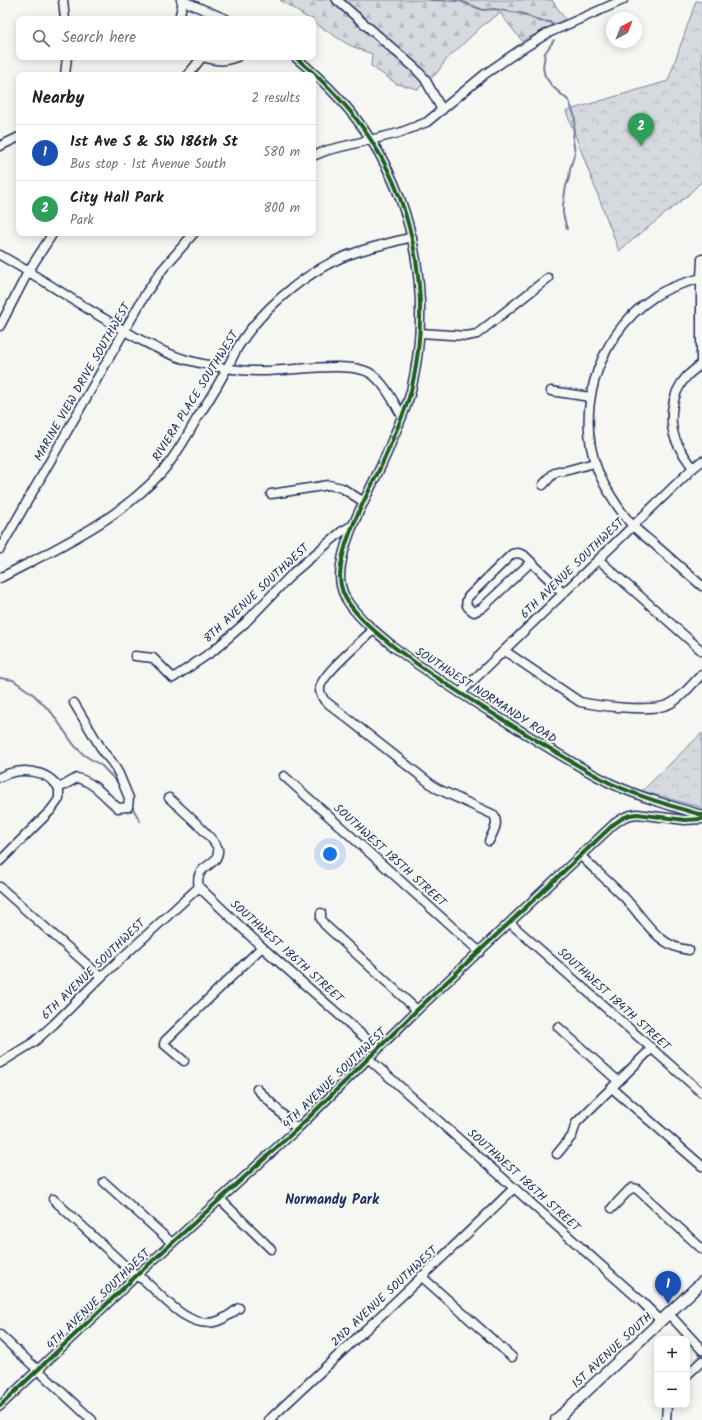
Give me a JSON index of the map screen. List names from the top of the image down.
{
  "streets": {
    "main road": ["1ST AVENUE SOUTH"],
    "street": [
      "MARINE VIEW DRIVE SOUTHWEST",
      "RIVIERA PLACE SOUTHWEST",
      "6TH AVENUE SOUTHWEST",
      "8TH AVENUE SOUTHWEST",
      "SOUTHWEST NORMANDY ROAD",
      "SOUTHWEST 185TH STREET",
      "SOUTHWEST 186TH STREET",
      "SOUTHWEST 184TH STREET",
      "4TH AVENUE SOUTHWEST",
      "2ND AVENUE SOUTHWEST"
    ]
  },
  "crossings": [
    ["RIVIERA PLACE SOUTHWEST", "SOUTHWEST NORMANDY ROAD"],
    ["6TH AVENUE SOUTHWEST", "SOUTHWEST NORMANDY ROAD"],
    ["6TH AVENUE SOUTHWEST", "SOUTHWEST 186TH STREET"],
    ["8TH AVENUE SOUTHWEST", "SOUTHWEST NORMANDY ROAD"],
    ["SOUTHWEST 185TH STREET", "4TH AVENUE SOUTHWEST"],
    ["SOUTHWEST 186TH STREET", "4TH AVENUE SOUTHWEST"],
    ["SOUTHWEST 186TH STREET", "2ND AVENUE SOUTHWEST"],
    ["SOUTHWEST 186TH STREET", "1ST AVENUE SOUTH"],
    ["SOUTHWEST 184TH STREET", "4TH AVENUE SOUTHWEST"]
  ],
  "districts": ["Normandy Park"],
  "north": "top right",
  "page": {
    "search": "Search here",
    "heading": ["Nearby", "2 results"],
    "pins": ["2", "1"],
    "list": [
      {
        "mark": "1",
        "name": "1st Ave S & SW 186th St",
        "note": "Bus stop · 1st Avenue South",
        "value": "580 m"
      },
      {
        "mark": "2",
        "name": "City Hall Park",
        "note": "Park",
        "value": "800 m"
      }
    ],
    "map_buttons": ["+", "−"]
  }
}
